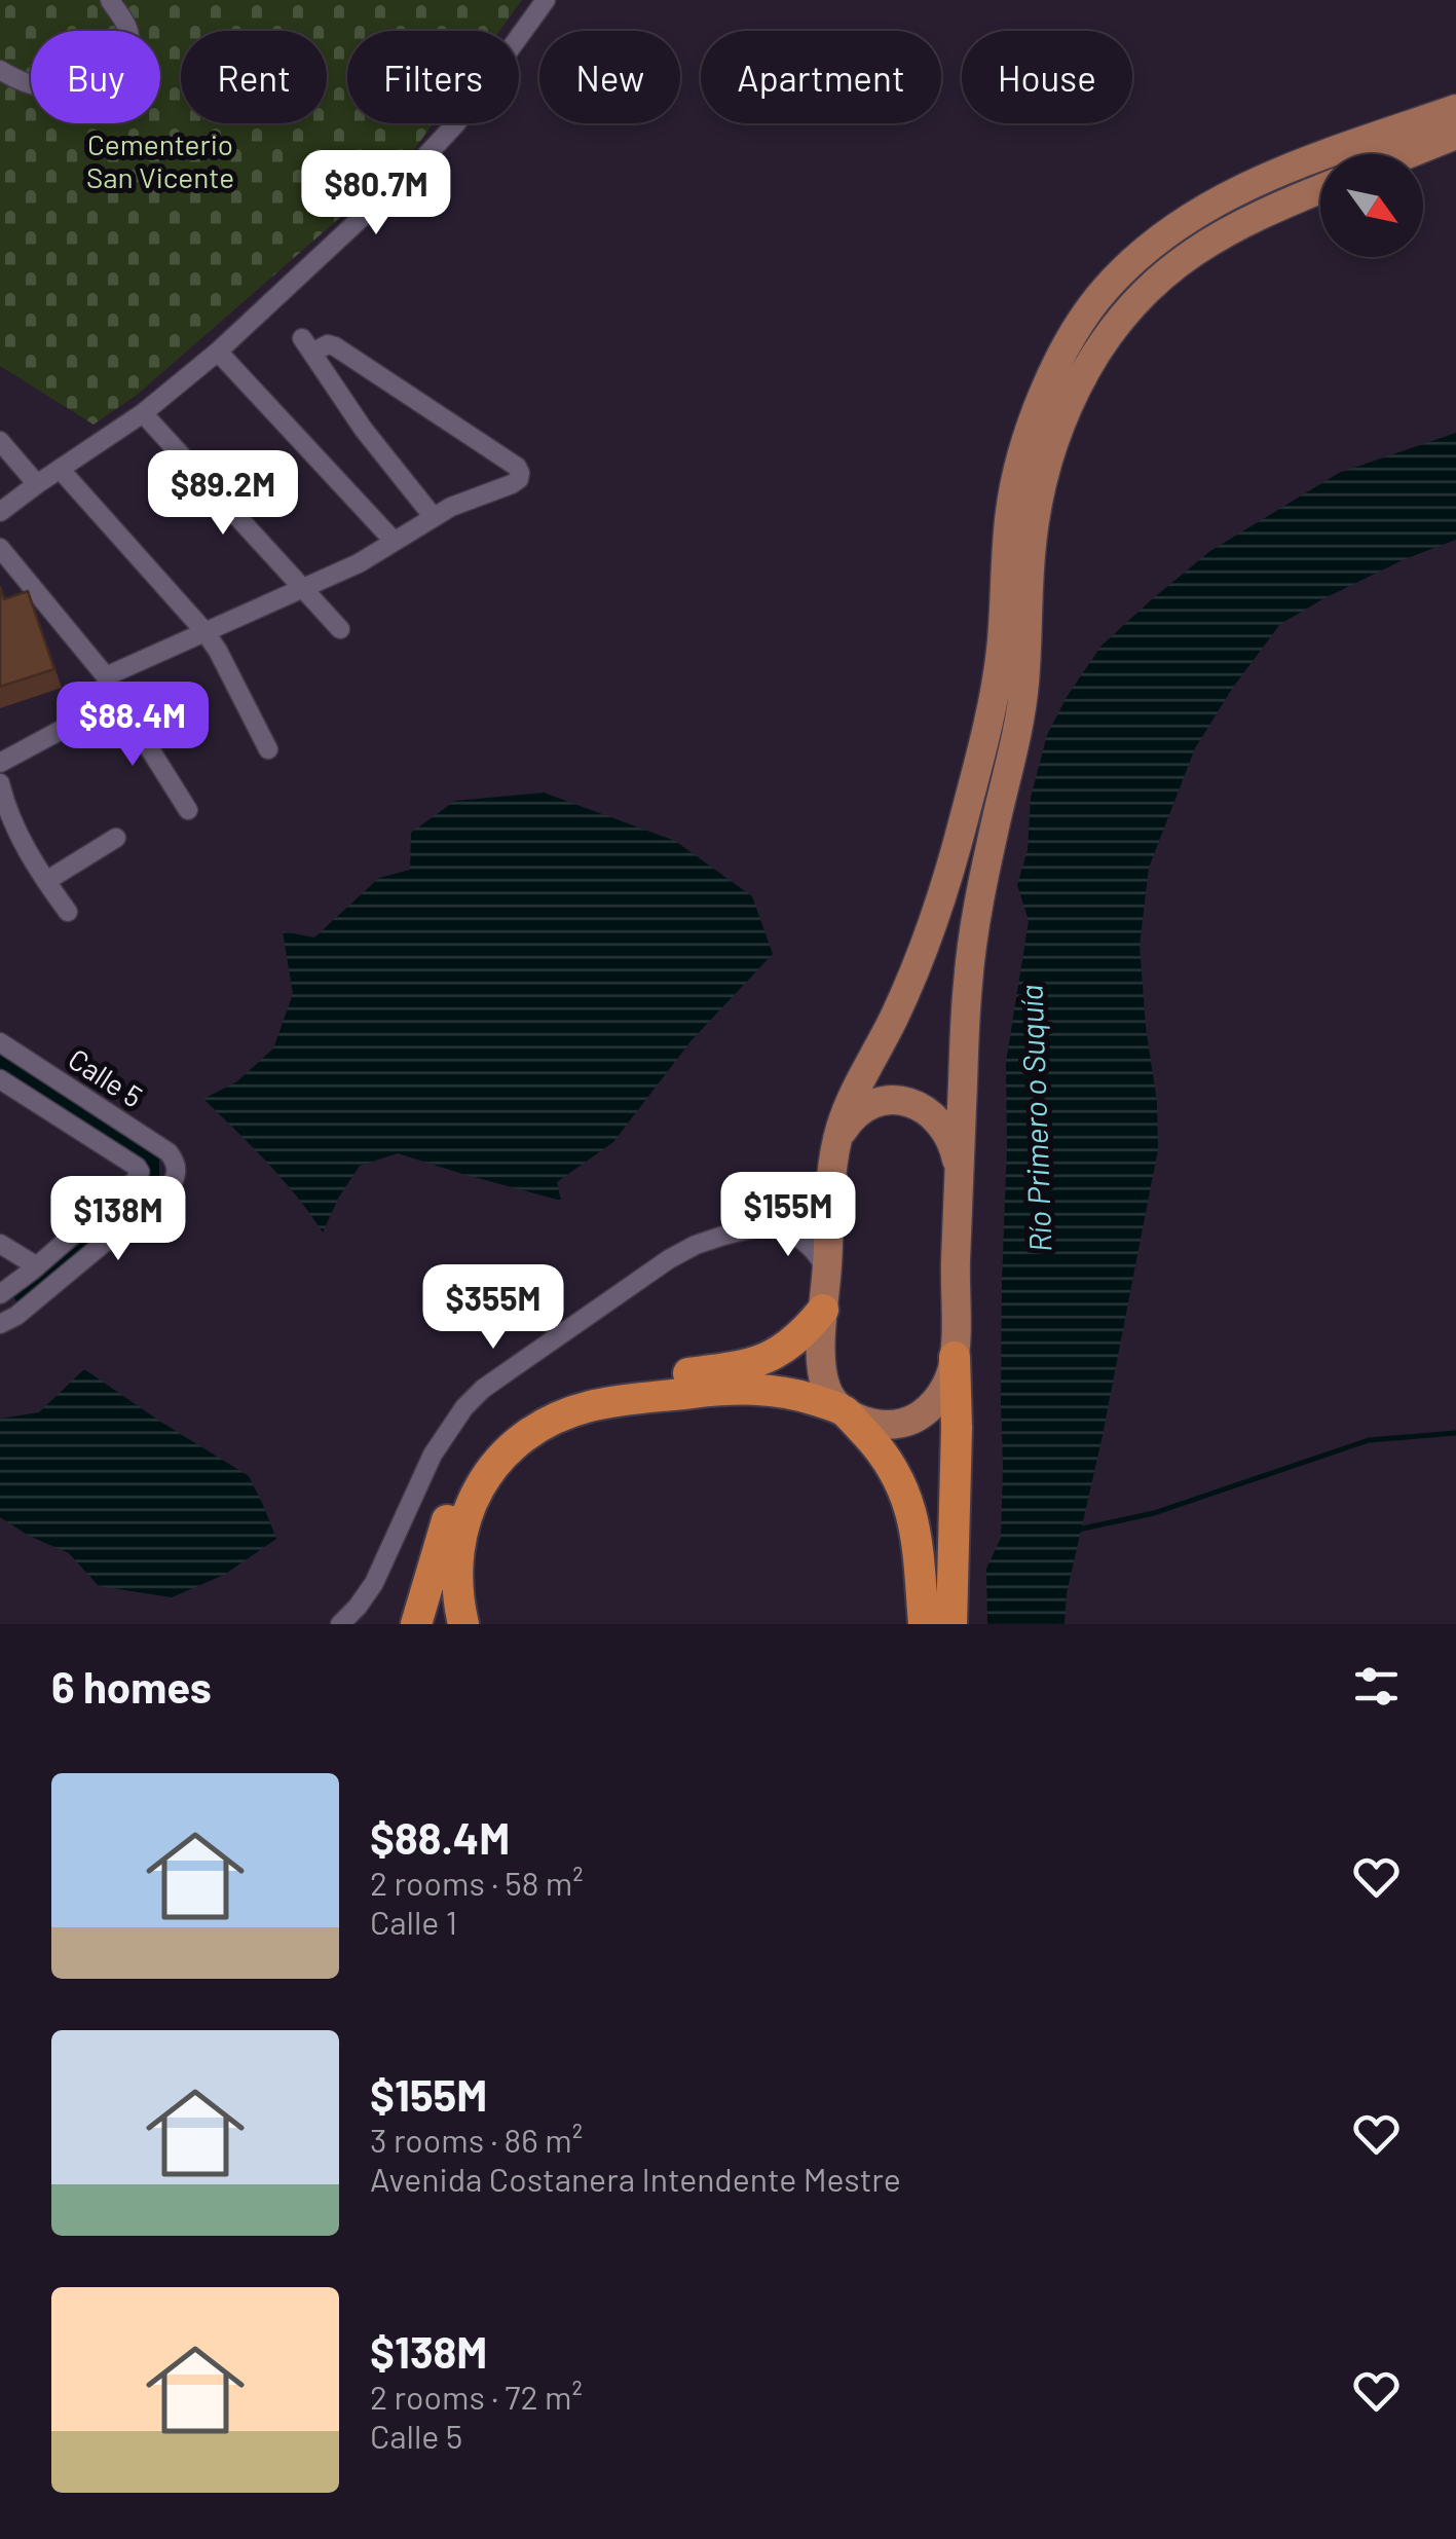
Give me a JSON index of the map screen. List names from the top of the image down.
{
  "streets": {
    "street": ["Calle 5"]
  },
  "water": ["Río Primero o Suquía"],
  "parks": ["Cementerio San Vicente"],
  "north": "bottom right",
  "page": {
    "chip": [
      "Buy",
      "Rent",
      "Filters",
      "New",
      "Apartment",
      "House"
    ],
    "price": [
      "$80.7M",
      "$89.2M",
      "$88.4M",
      "$155M",
      "$138M",
      "$355M"
    ],
    "heading": "6 homes",
    "list": [
      {
        "name": "$88.4M",
        "note": "2 rooms · 58 m² · Calle 1"
      },
      {
        "name": "$155M",
        "note": "3 rooms · 86 m² · Avenida Costanera Intendente Mestre"
      },
      {
        "name": "$138M",
        "note": "2 rooms · 72 m² · Calle 5"
      }
    ]
  }
}
